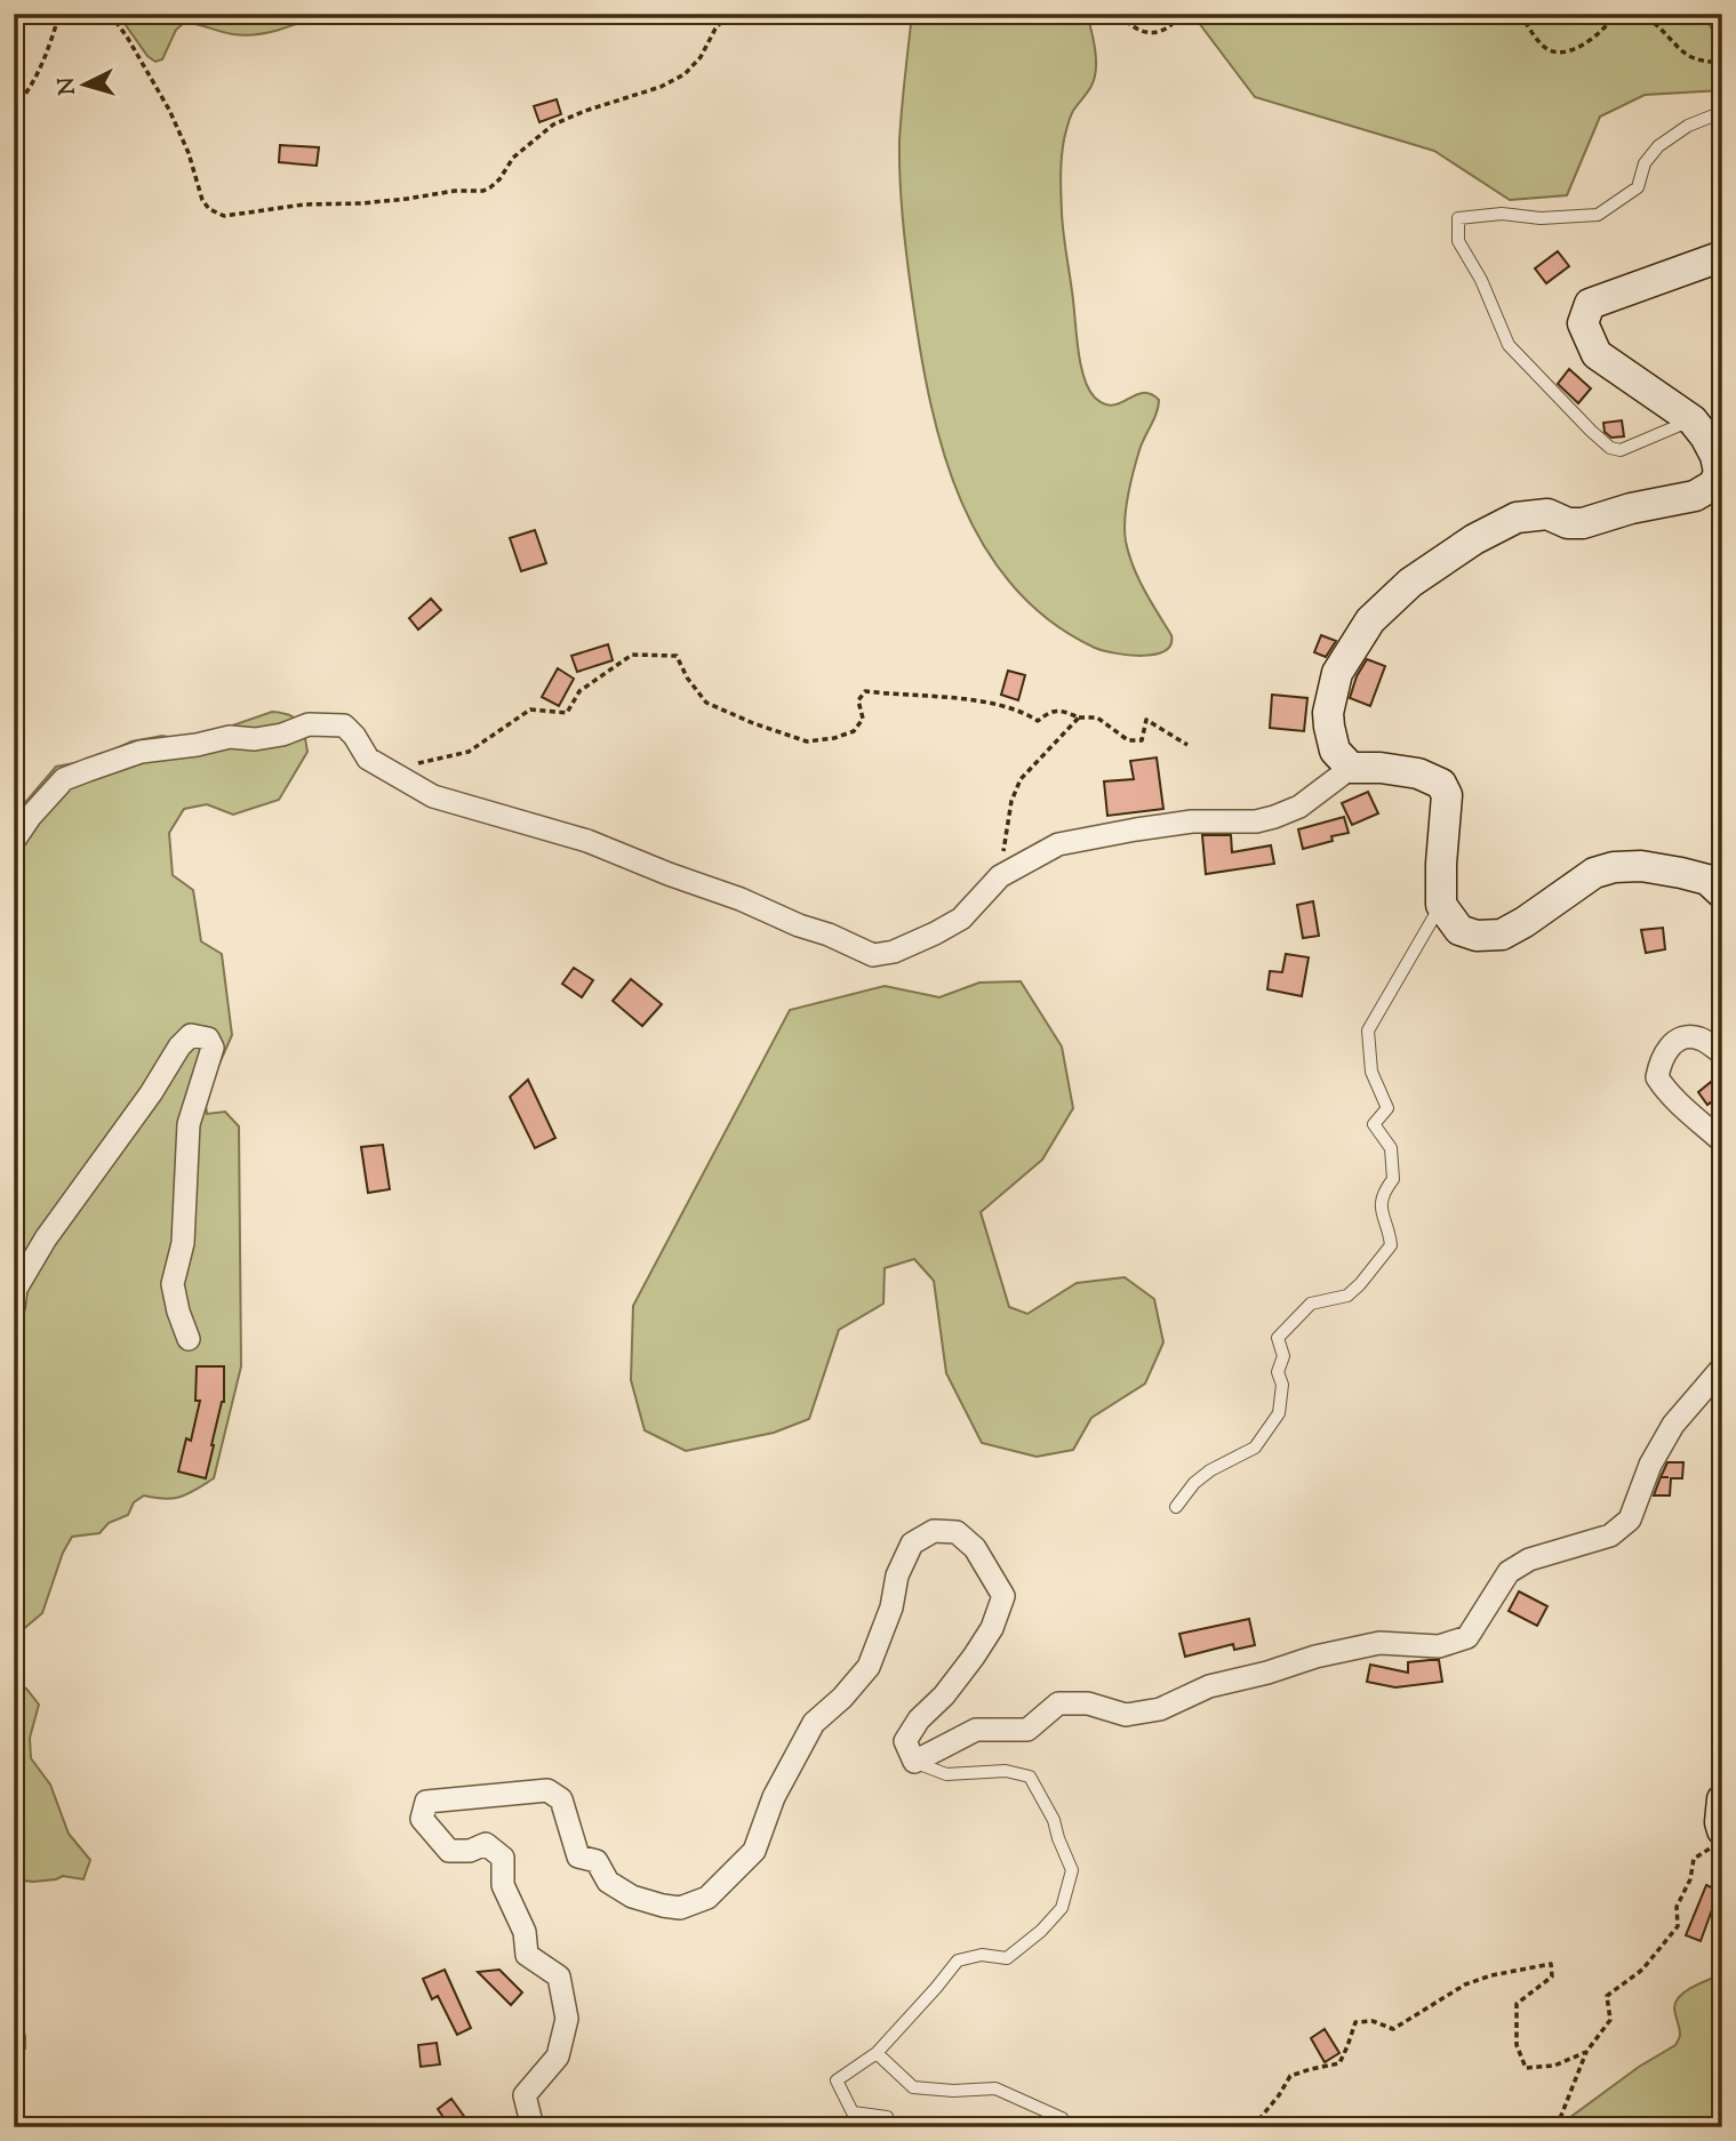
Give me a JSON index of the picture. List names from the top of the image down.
{
  "north": "left"
}
